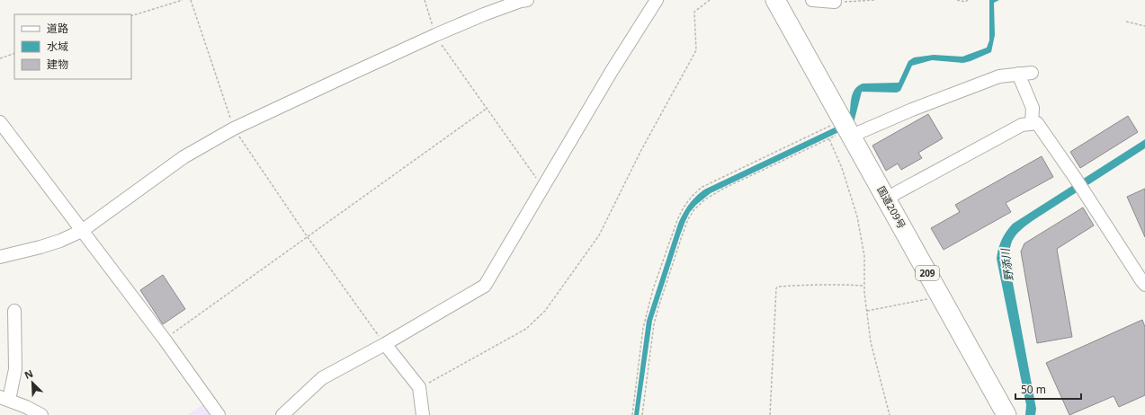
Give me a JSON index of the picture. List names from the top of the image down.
{
  "streets": {
    "highway": ["国道209号", "209"]
  },
  "water": ["野添川"],
  "legend": ["道路", "水域", "建物"],
  "scale_bar": "50 m",
  "north": "top left"
}
